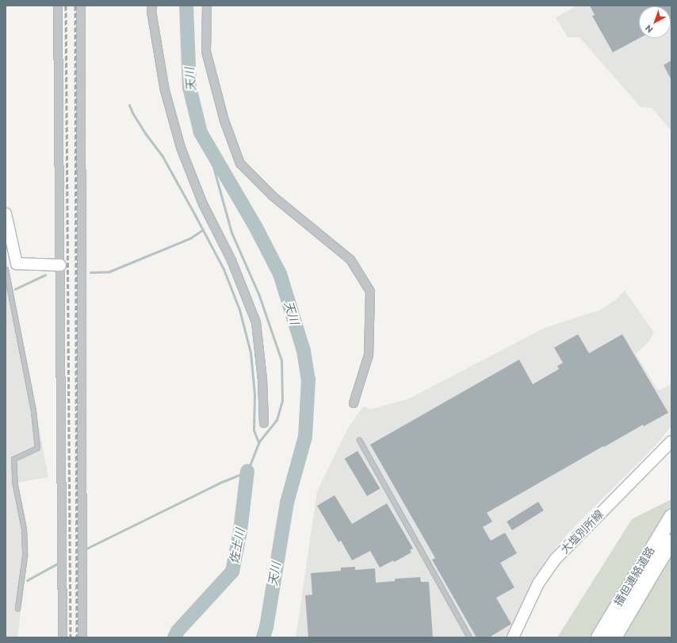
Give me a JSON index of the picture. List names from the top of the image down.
{
  "streets": {
    "highway": ["播但連絡道路"],
    "main road": ["大塩別所線"]
  },
  "water": ["天川", "佐土川"],
  "north": "bottom left"
}
